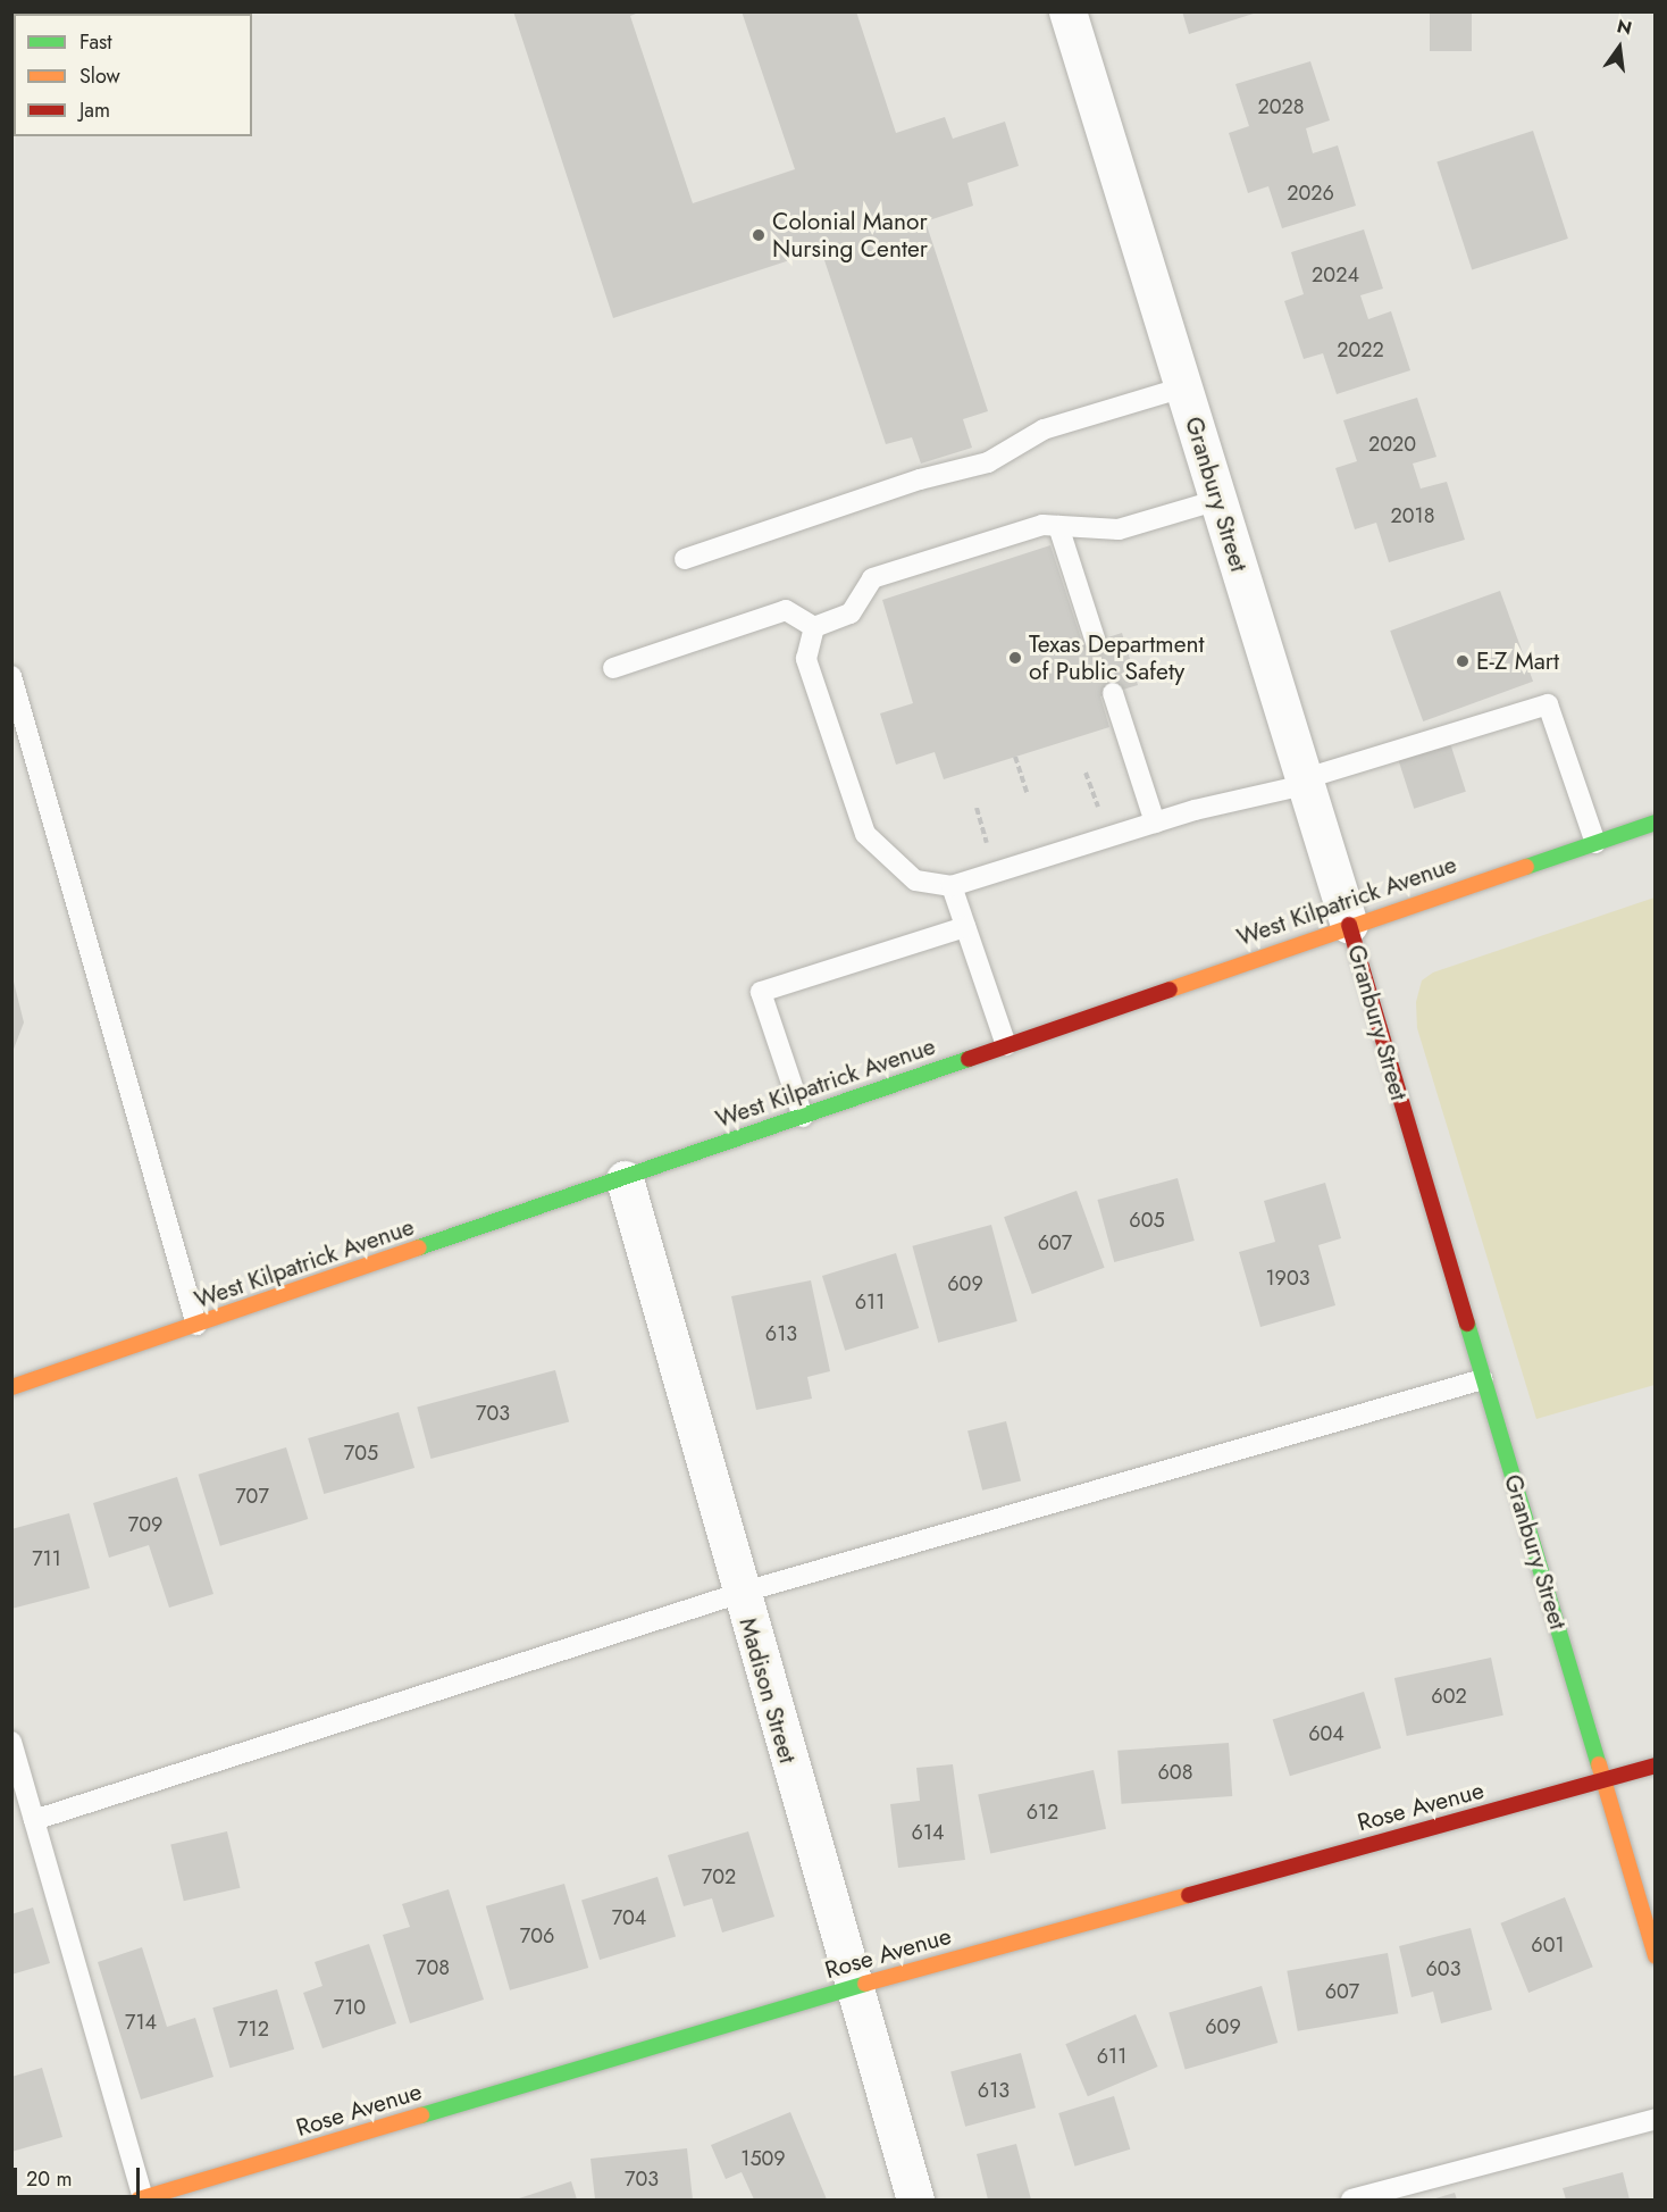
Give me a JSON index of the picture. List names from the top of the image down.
{
  "streets": {
    "street": [
      "Granbury Street",
      "West Kilpatrick Avenue",
      "Madison Street",
      "Rose Avenue"
    ]
  },
  "crossings": [
    ["Granbury Street", "West Kilpatrick Avenue"],
    ["Granbury Street", "Rose Avenue"],
    ["West Kilpatrick Avenue", "Madison Street"],
    ["Madison Street", "Rose Avenue"]
  ],
  "places": ["Colonial Manor Nursing Center", "Texas Department of Public Safety", "E-Z Mart"],
  "house_numbers": [
    "2028",
    "2026",
    "2024",
    "2022",
    "2020",
    "2018",
    "605",
    "607",
    "1903",
    "609",
    "611",
    "613",
    "703",
    "705",
    "707",
    "709",
    "711",
    "602",
    "604",
    "608",
    "612",
    "614",
    "702",
    "704",
    "706",
    "601",
    "708",
    "603",
    "607",
    "710",
    "714",
    "609",
    "712",
    "611",
    "613",
    "1509",
    "703"
  ],
  "legend": ["Fast", "Slow", "Jam"],
  "scale_bar": "20 m",
  "north": "top"
}
